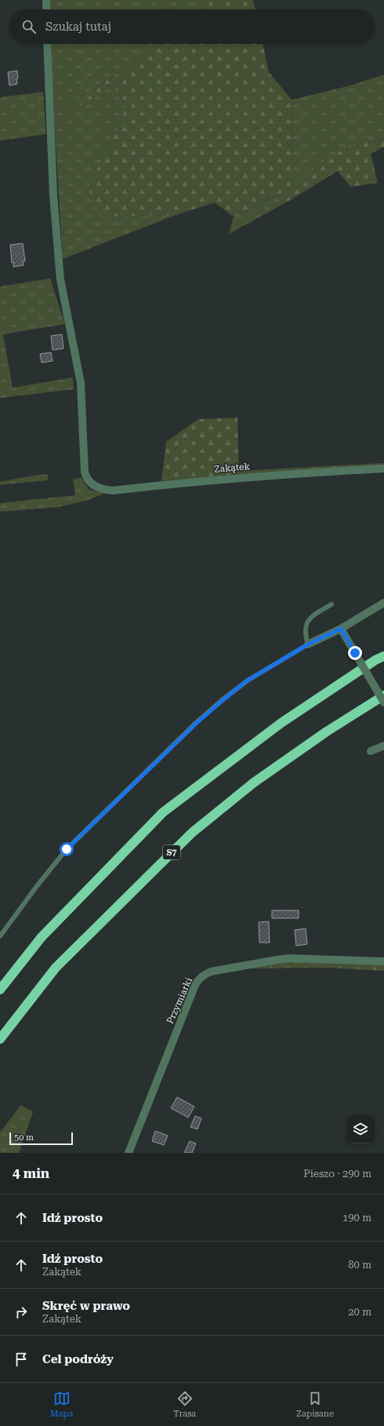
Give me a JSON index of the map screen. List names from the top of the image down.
{
  "streets": {
    "highway": ["S7"],
    "street": ["Zakątek", "Przymiarki"]
  },
  "scale_bar": "50 m",
  "page": {
    "search": "Szukaj tutaj",
    "scale": "50 m",
    "heading": ["4 min", "Pieszo · 290 m"],
    "list": [
      ["Idź prosto", "190 m"],
      ["Idź prosto", "Zakątek", "80 m"],
      ["Skręć w prawo", "Zakątek", "20 m"],
      "Cel podróży"
    ],
    "nav": ["Mapa", "Trasa", "Zapisane"]
  }
}
